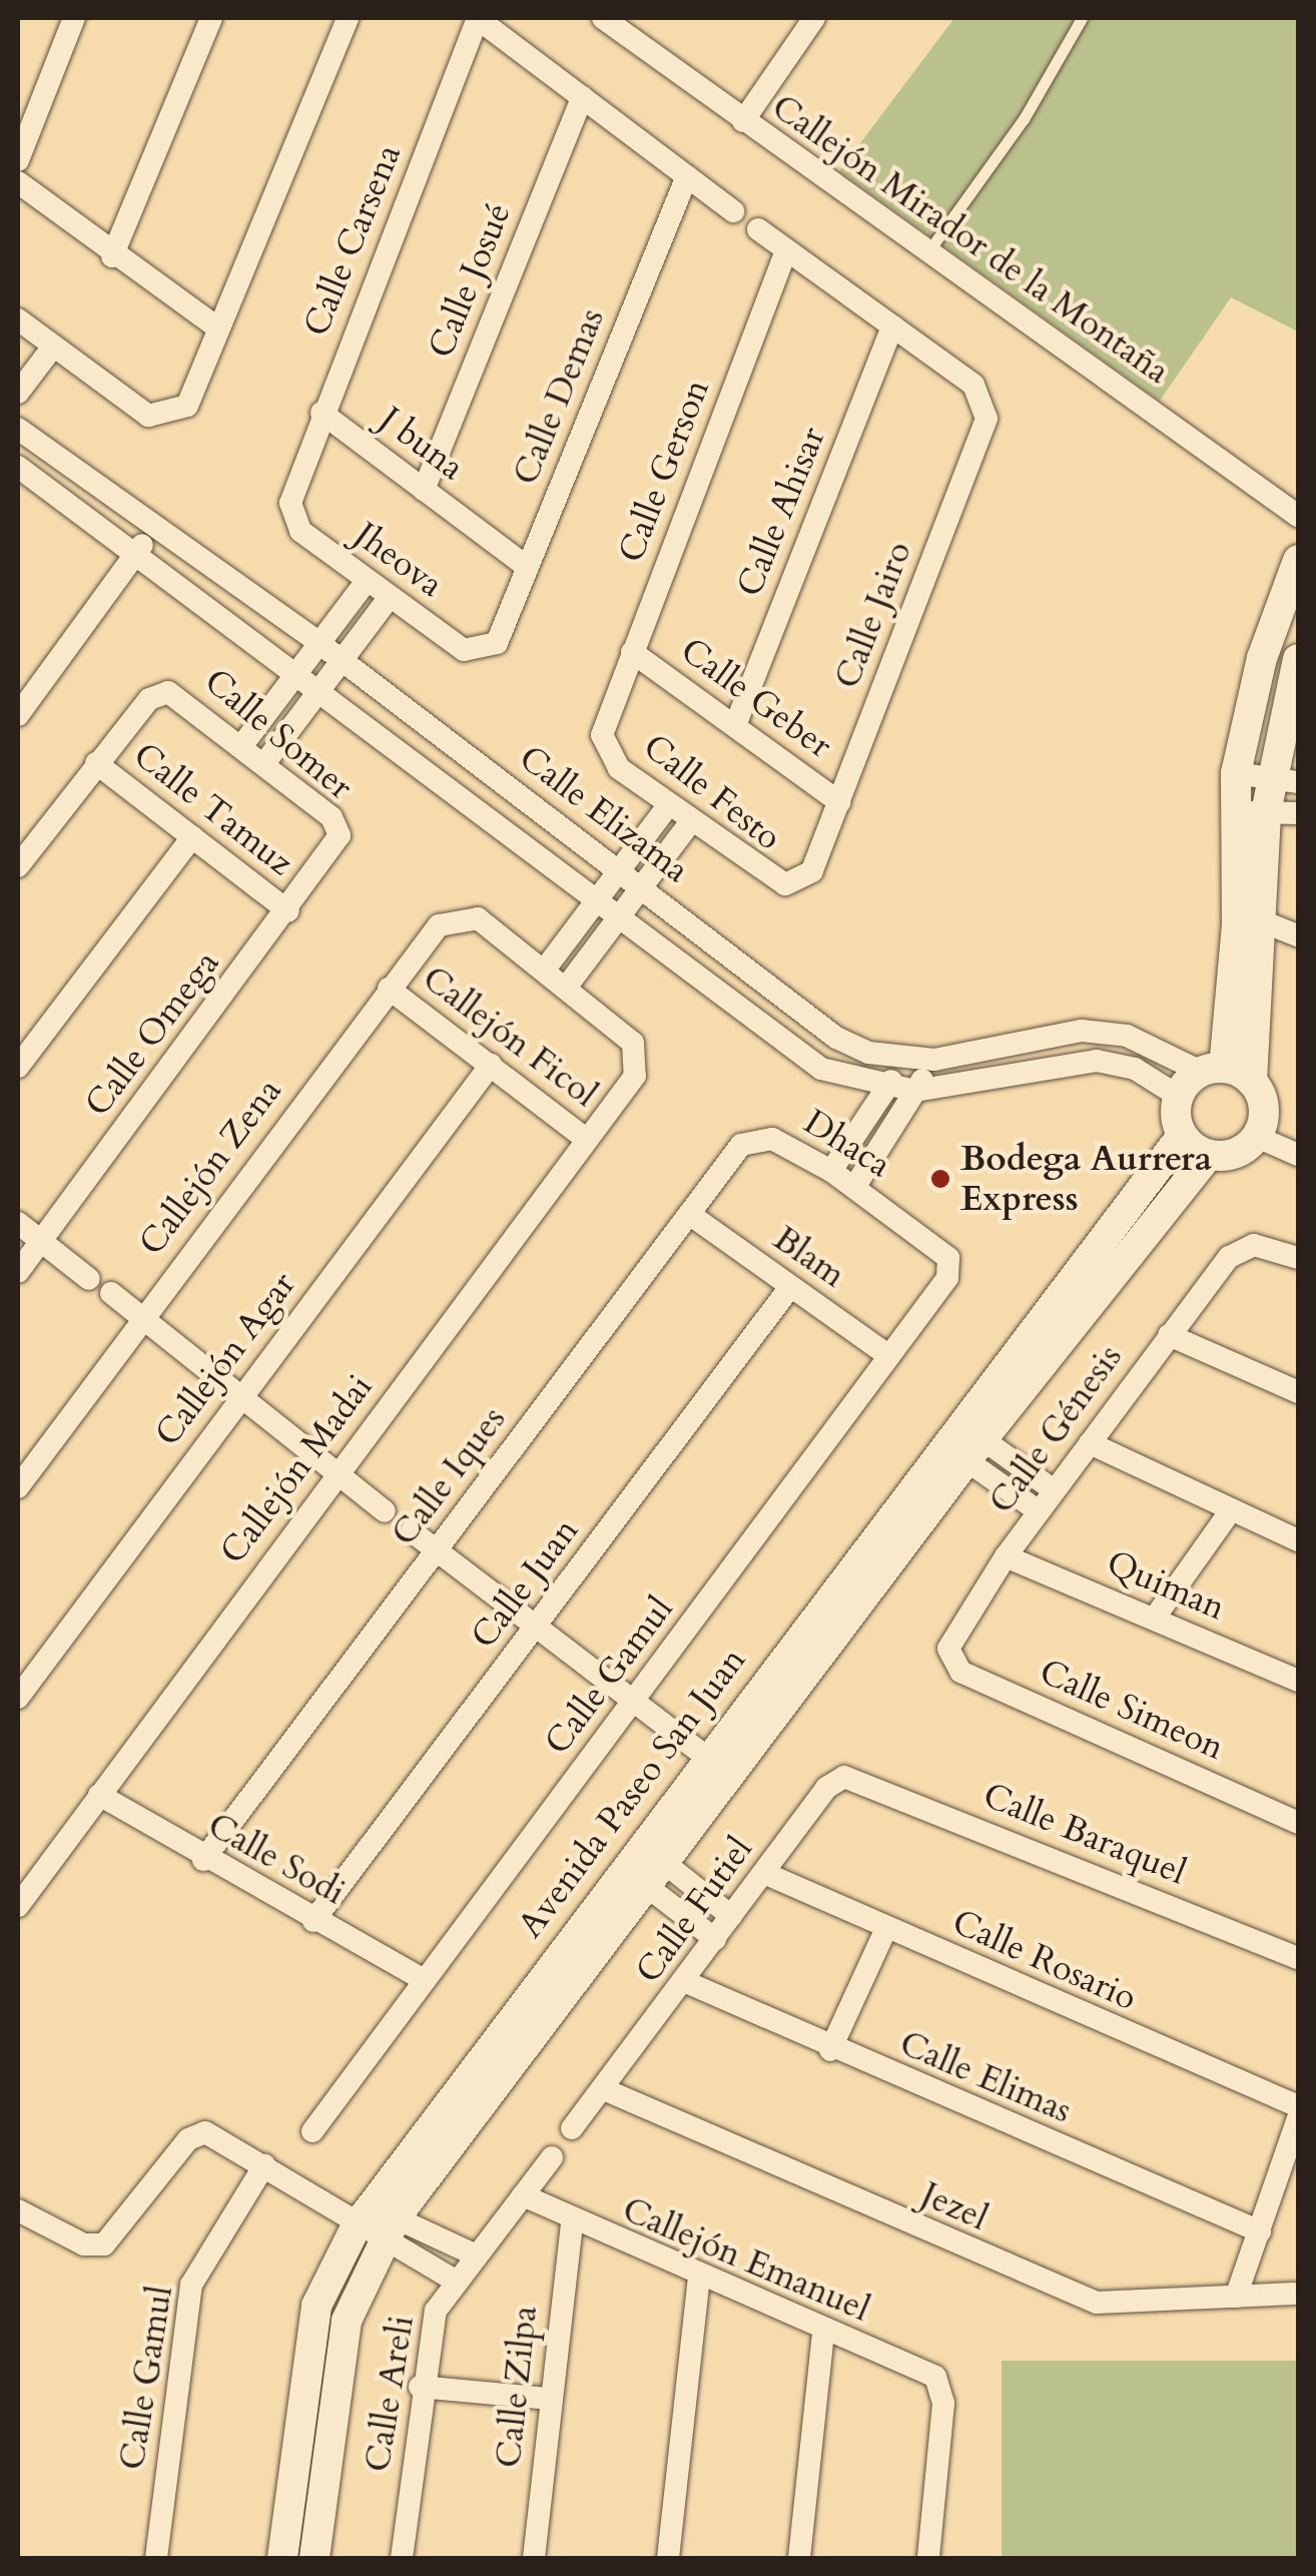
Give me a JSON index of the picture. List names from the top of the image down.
{
  "streets": {
    "street": [
      "Callejón Mirador de la Montaña",
      "Calle Carsena",
      "Calle Josué",
      "Calle Demas",
      "J buna",
      "Calle Gerson",
      "Calle Ahisar",
      "Jheova",
      "Calle Jairo",
      "Calle Geber",
      "Calle Somer",
      "Calle Festo",
      "Calle Tamuz",
      "Calle Elizama",
      "Calle Omega",
      "Callejón Ficol",
      "Dhaca",
      "Callejón Zena",
      "Blam",
      "Callejón Agar",
      "Calle Génesis",
      "Callejón Madai",
      "Calle Iques",
      "Calle Juan",
      "Quiman",
      "Calle Gamul",
      "Calle Simeon",
      "Avenida Paseo San Juan",
      "Calle Baraquel",
      "Calle Sodi",
      "Calle Futiel",
      "Calle Rosario",
      "Calle Elimas",
      "Jezel",
      "Callejón Emanuel",
      "Calle Zilpa",
      "Calle Areli"
    ]
  },
  "crossings": [
    ["Calle Carsena", "J buna"],
    ["Calle Carsena", "Jheova"],
    ["Calle Josué", "J buna"],
    ["Calle Demas", "J buna"],
    ["Calle Demas", "Jheova"],
    ["Calle Gerson", "Calle Geber"],
    ["Calle Gerson", "Calle Festo"],
    ["Calle Ahisar", "Calle Jairo"],
    ["Calle Ahisar", "Calle Geber"],
    ["Calle Jairo", "Calle Geber"],
    ["Calle Jairo", "Calle Festo"],
    ["Calle Somer", "Calle Tamuz"],
    ["Calle Somer", "Calle Omega"],
    ["Calle Tamuz", "Calle Omega"],
    ["Calle Elizama", "Avenida Paseo San Juan"],
    ["Callejón Ficol", "Callejón Zena"],
    ["Callejón Ficol", "Callejón Agar"],
    ["Callejón Ficol", "Callejón Madai"],
    ["Dhaca", "Calle Iques"],
    ["Dhaca", "Calle Gamul"],
    ["Blam", "Calle Iques"],
    ["Blam", "Calle Juan"],
    ["Blam", "Calle Gamul"],
    ["Calle Génesis", "Quiman"],
    ["Calle Génesis", "Calle Simeon"],
    ["Callejón Madai", "Calle Sodi"],
    ["Calle Iques", "Calle Sodi"],
    ["Calle Juan", "Calle Sodi"],
    ["Calle Gamul", "Calle Sodi"],
    ["Calle Baraquel", "Calle Futiel"],
    ["Calle Futiel", "Calle Rosario"],
    ["Calle Futiel", "Calle Elimas"],
    ["Calle Futiel", "Jezel"],
    ["Callejón Emanuel", "Calle Zilpa"],
    ["Callejón Emanuel", "Calle Areli"]
  ],
  "places": ["Bodega Aurrera Express"]
}
